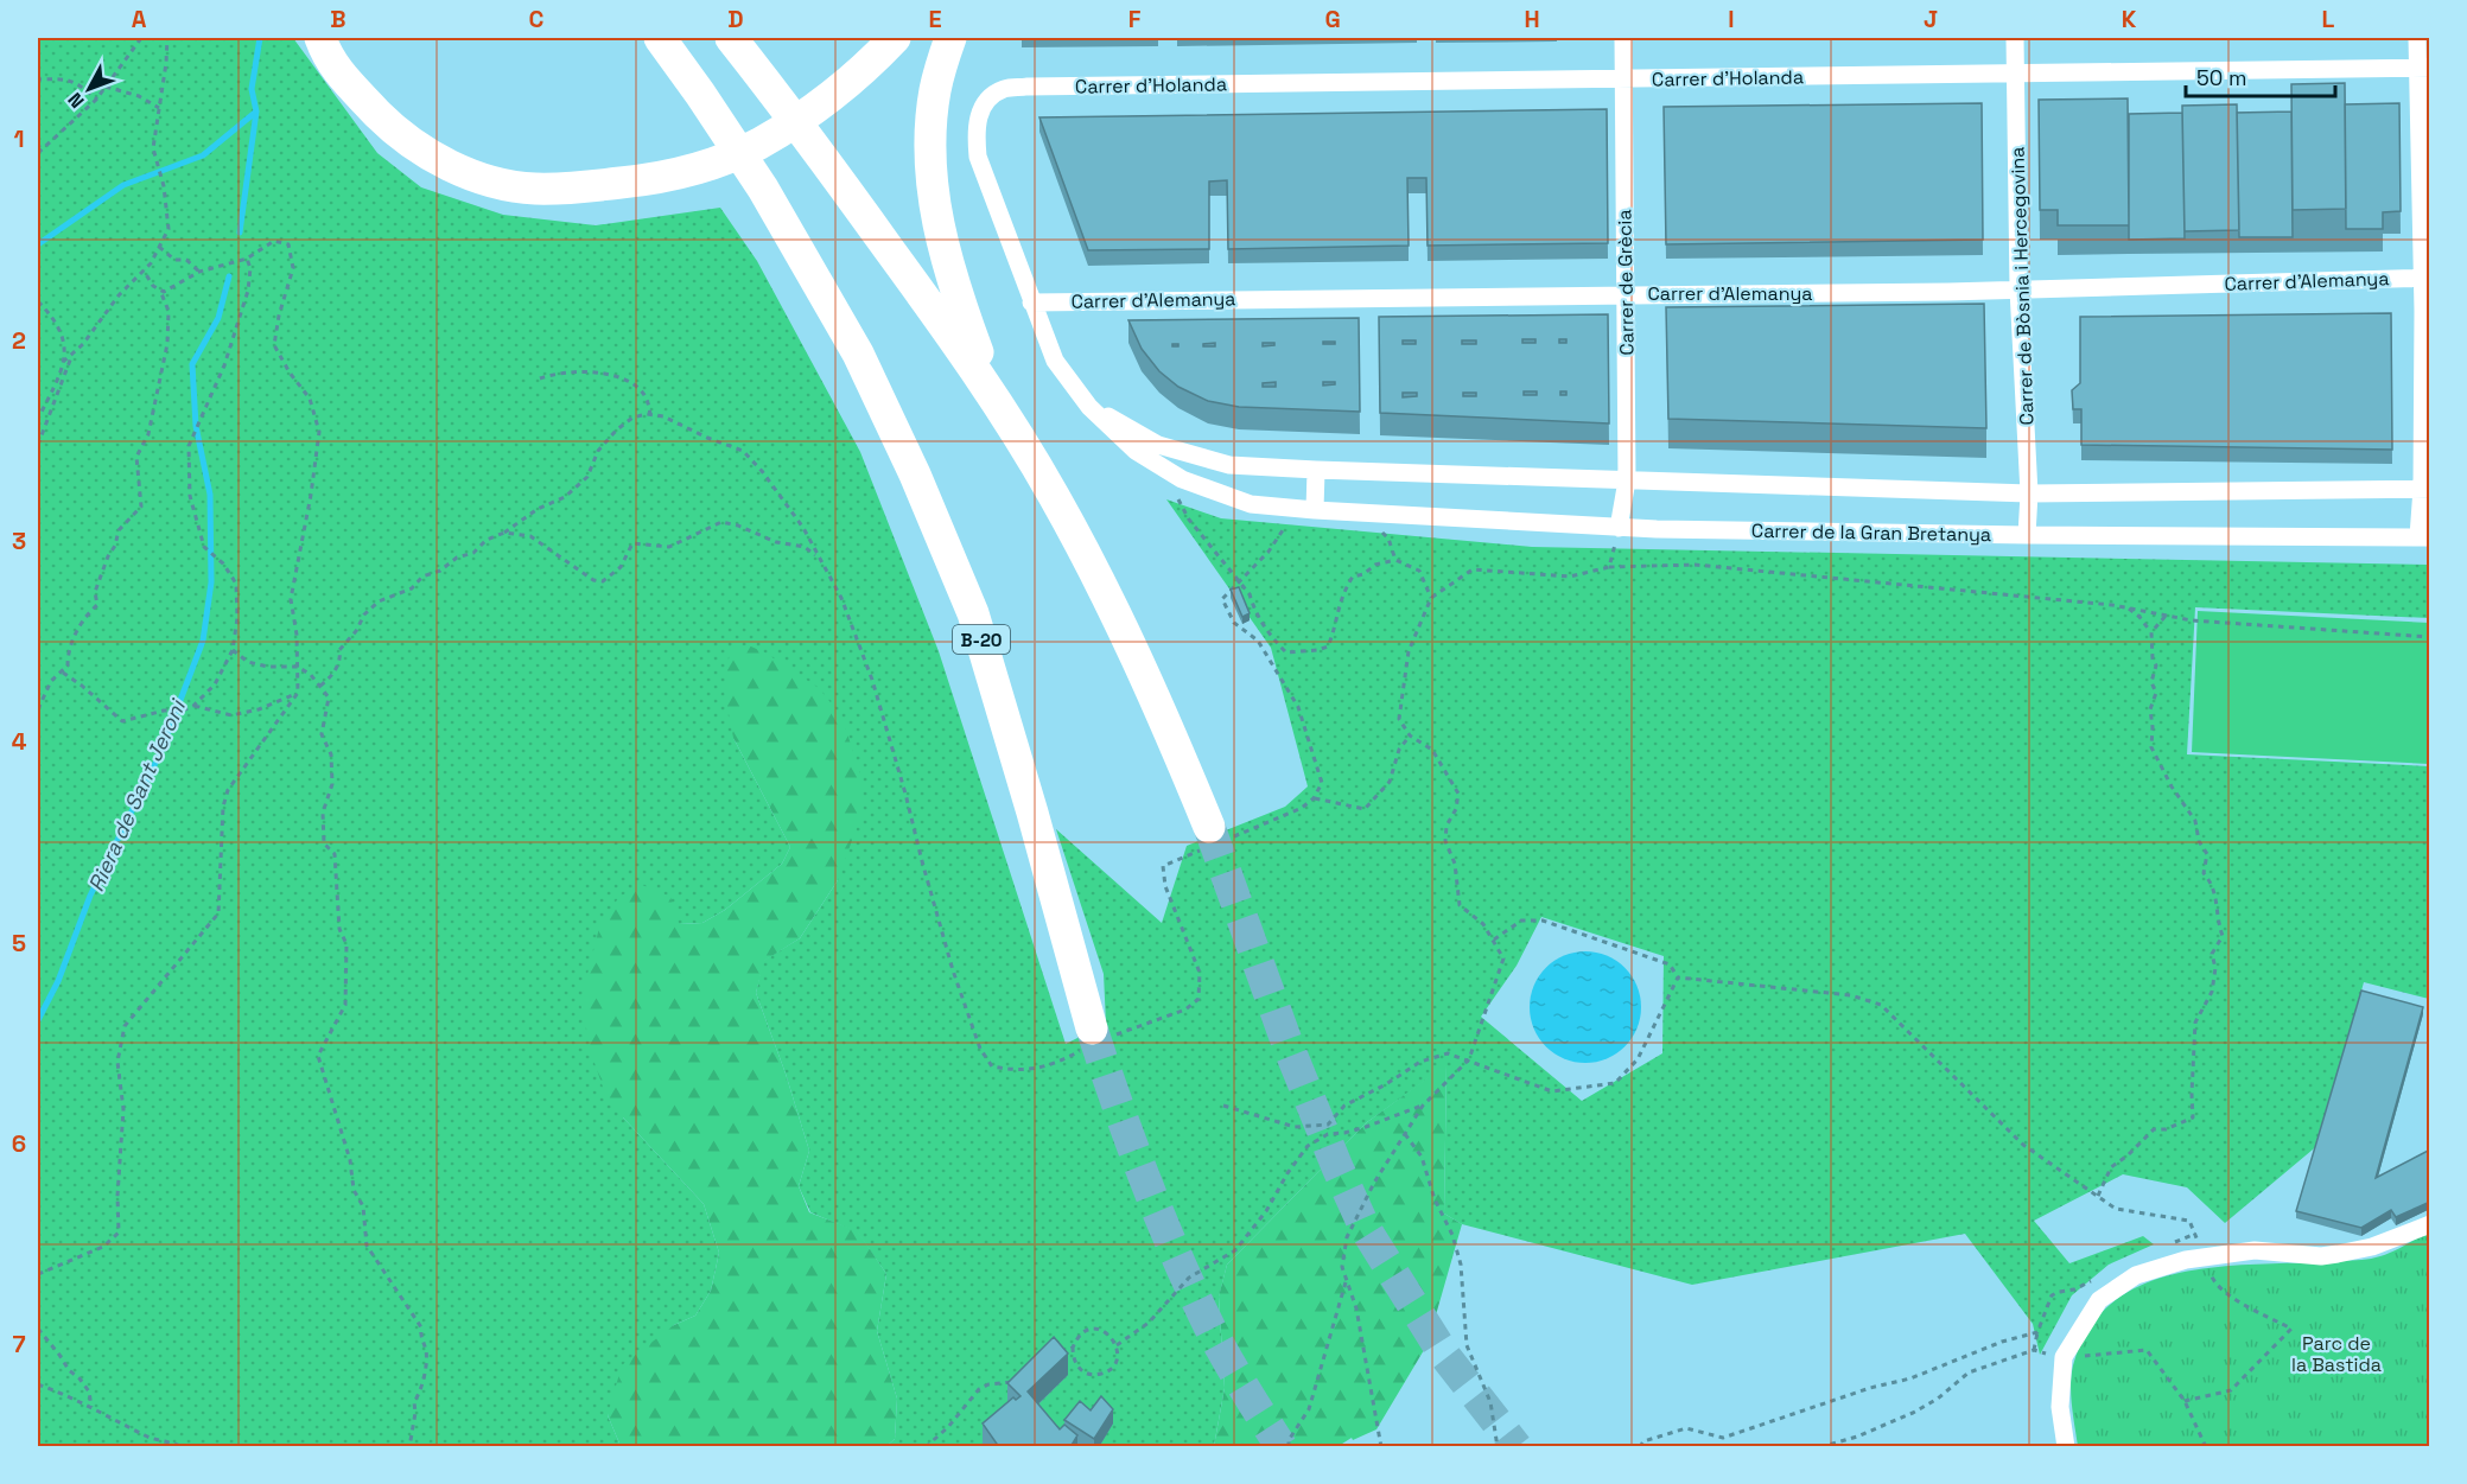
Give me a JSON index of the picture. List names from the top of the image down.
{
  "streets": {
    "highway": ["B-20"],
    "street": [
      "Carrer d'Holanda",
      "Carrer d'Alemanya",
      "Carrer de Grècia",
      "Carrer de Bòsnia i Hercegovina",
      "Carrer de la Gran Bretanya"
    ]
  },
  "crossings": [
    ["Carrer d'Holanda", "Carrer de Grècia"],
    ["Carrer d'Holanda", "Carrer de Bòsnia i Hercegovina"],
    ["Carrer d'Holanda", "Carrer de la Gran Bretanya"],
    ["Carrer d'Alemanya", "Carrer de Grècia"],
    ["Carrer d'Alemanya", "Carrer de Bòsnia i Hercegovina"],
    ["Carrer d'Alemanya", "Carrer de la Gran Bretanya"],
    ["Carrer de Grècia", "Carrer de la Gran Bretanya"],
    ["Carrer de Bòsnia i Hercegovina", "Carrer de la Gran Bretanya"]
  ],
  "water": ["Riera de Sant Jeroni"],
  "parks": ["Parc de la Bastida"],
  "scale_bar": "50 m",
  "north": "bottom left",
  "grid": {
    "columns": [
      "A",
      "B",
      "C",
      "D",
      "E",
      "F",
      "G",
      "H",
      "I",
      "J",
      "K",
      "L"
    ],
    "rows": [
      "1",
      "2",
      "3",
      "4",
      "5",
      "6",
      "7"
    ]
  }
}
